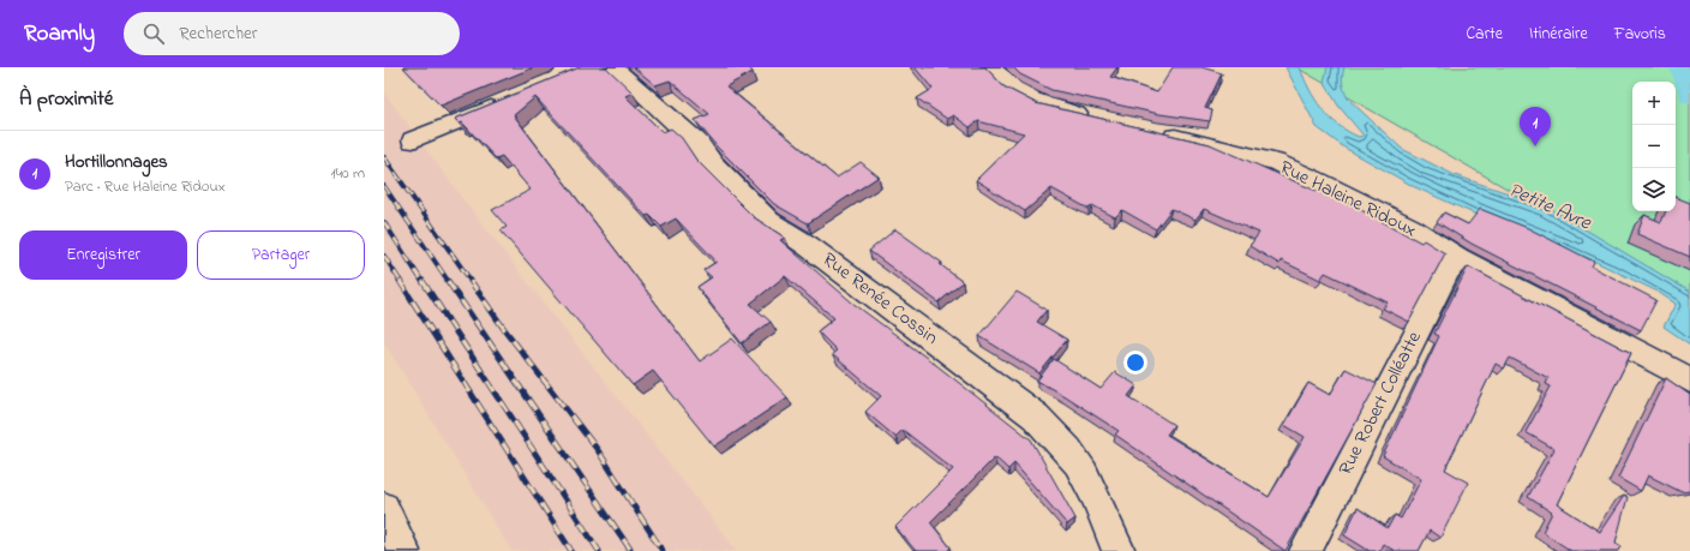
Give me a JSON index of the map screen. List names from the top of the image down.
{
  "streets": {
    "street": ["Rue Haleine Ridoux", "Rue Renée Cossin", "Rue Robert Colléatte"]
  },
  "crossings": [
    ["Rue Haleine Ridoux", "Rue Robert Colléatte"]
  ],
  "water": ["Petite Avre"],
  "page": {
    "header": "Roamly",
    "search": "Rechercher",
    "nav": ["Carte", "Itinéraire", "Favoris"],
    "heading": "À proximité",
    "map_buttons": ["+", "−"],
    "pins": "1",
    "list": [
      {
        "mark": "1",
        "name": "Hortillonnages",
        "note": "Parc · Rue Haleine Ridoux",
        "value": "140 m"
      }
    ],
    "buttons": ["Enregistrer", "Partager"]
  }
}
